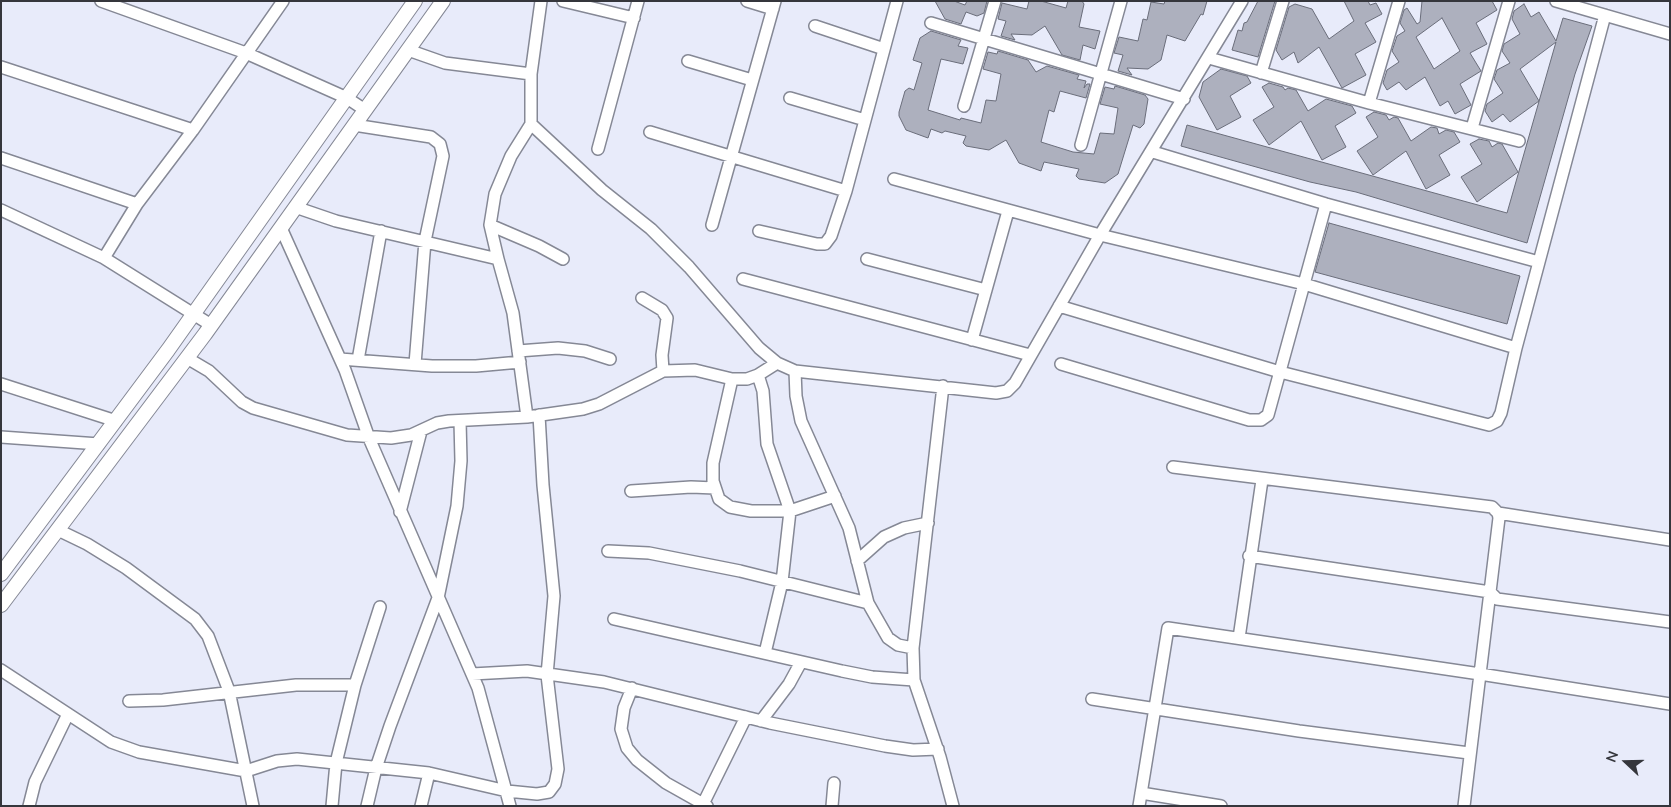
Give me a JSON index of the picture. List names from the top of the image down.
{
  "north": "left"
}
